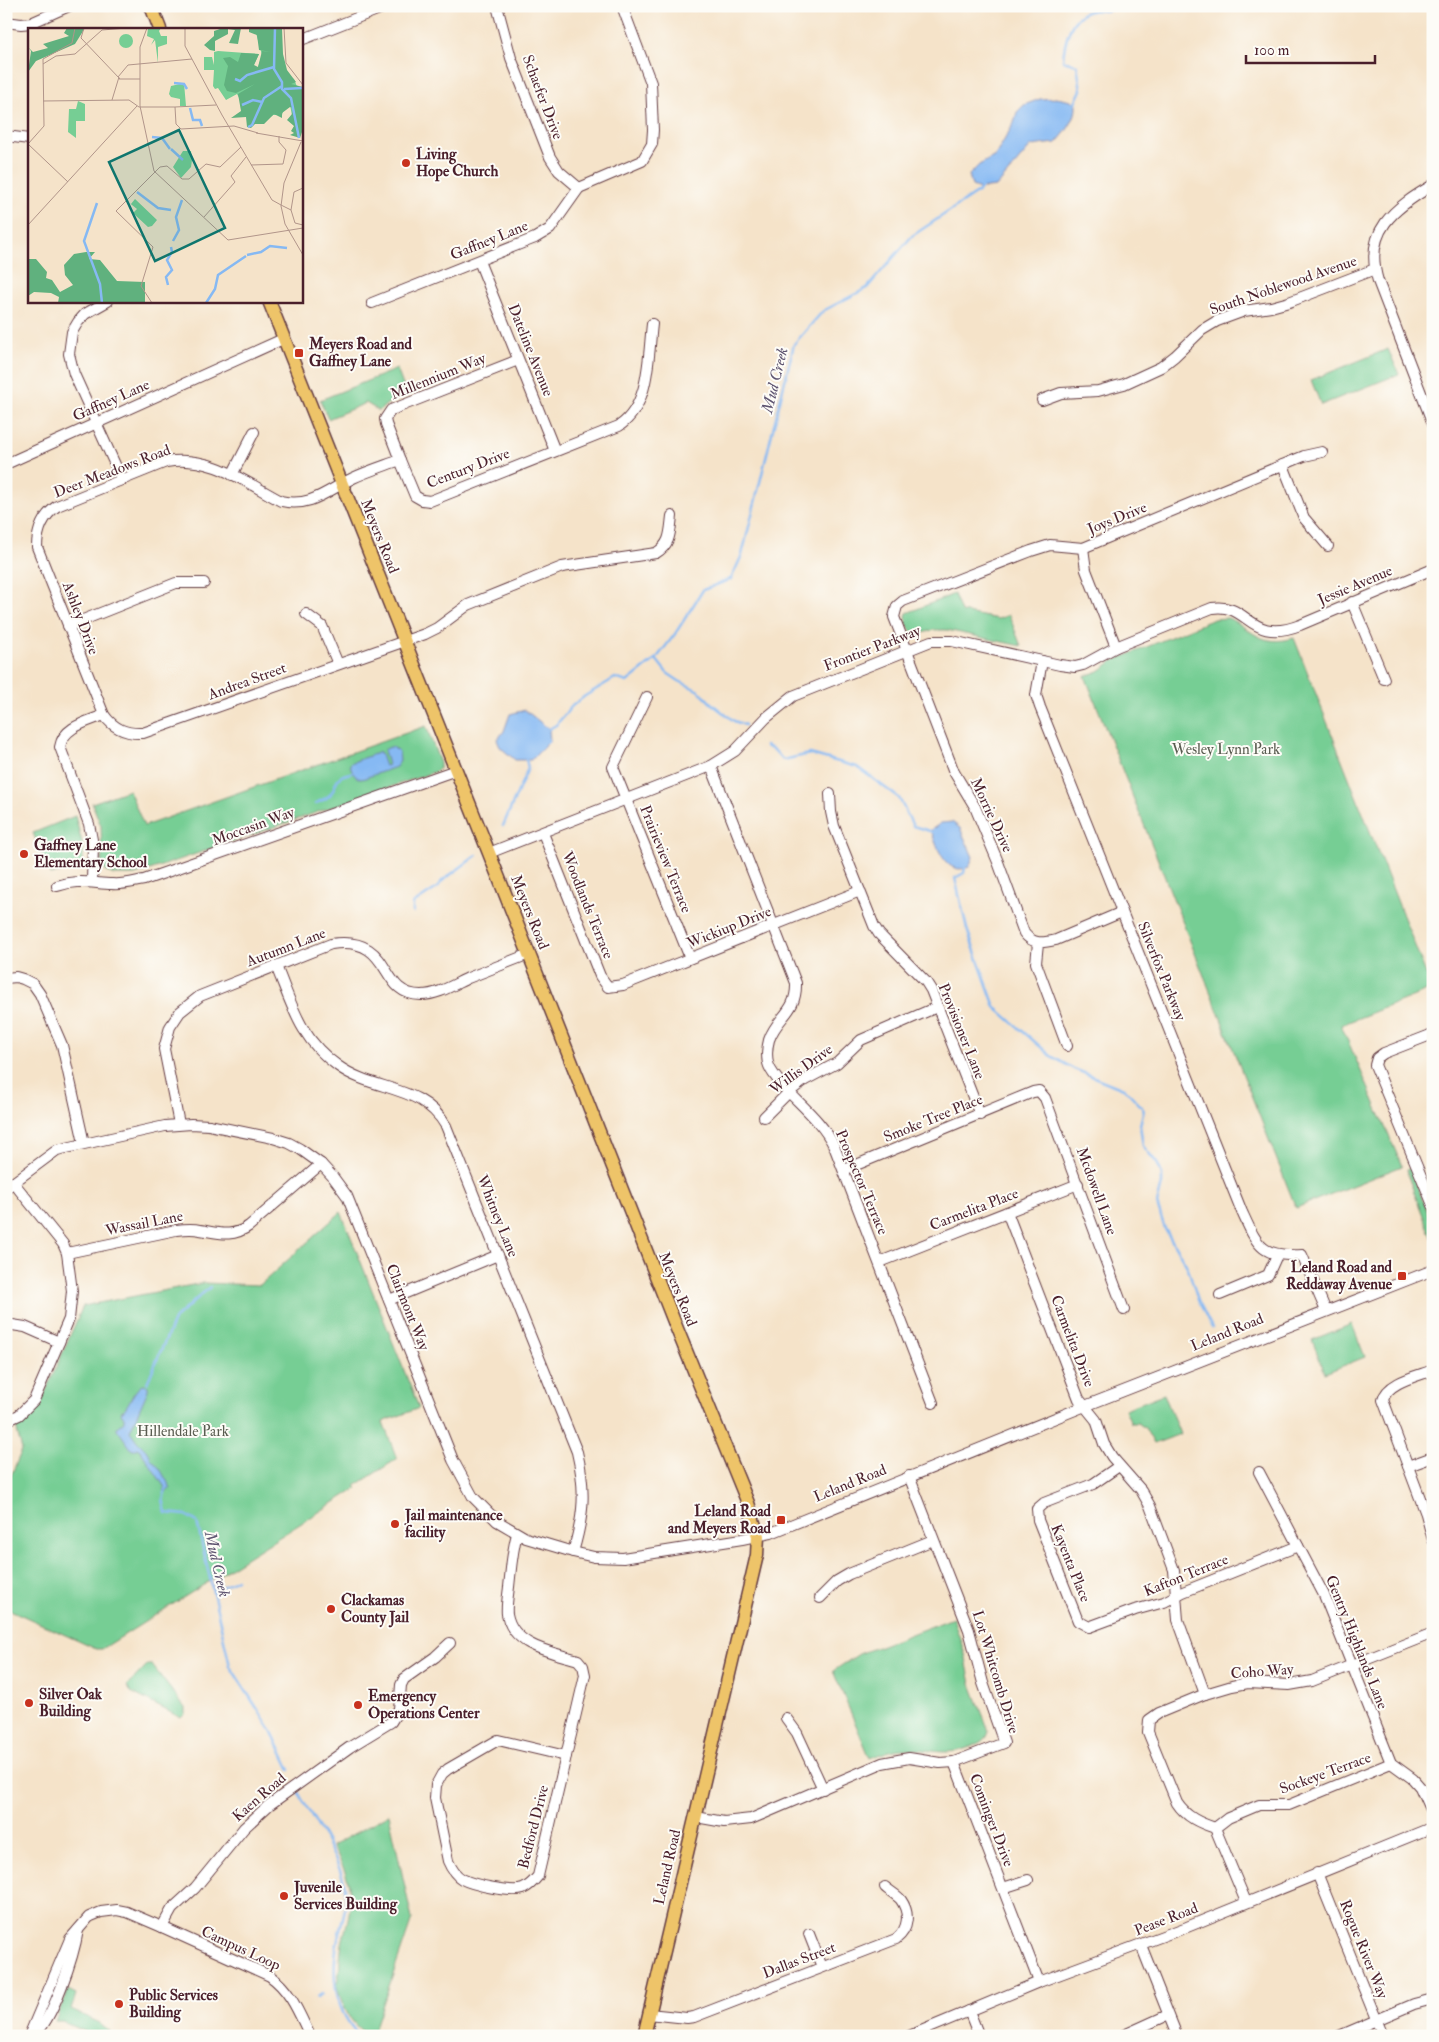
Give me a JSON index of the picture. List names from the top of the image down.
{
  "streets": {
    "main road": ["Meyers Road", "Leland Road"],
    "street": [
      "Schaefer Drive",
      "Gaffney Lane",
      "South Noblewood Avenue",
      "Dateline Avenue",
      "Millennium Way",
      "Century Drive",
      "Deer Meadows Road",
      "Joys Drive",
      "Jessie Avenue",
      "Ashley Drive",
      "Frontier Parkway",
      "Andrea Street",
      "Morrie Drive",
      "Moccasin Way",
      "Prairieview Terrace",
      "Woodlands Terrace",
      "Wickiup Drive",
      "Autumn Lane",
      "Silverfox Parkway",
      "Provisioner Lane",
      "Willis Drive",
      "Smoke Tree Place",
      "Prospector Terrace",
      "Mcdowell Lane",
      "Carmelita Place",
      "Whitney Lane",
      "Wassail Lane",
      "Clairmont Way",
      "Carmelita Drive",
      "Kayenta Place",
      "Kafton Terrace",
      "Gentry Highlands Lane",
      "Coho Way",
      "Lot Whitcomb Drive",
      "Sockeye Terrace",
      "Kaen Road",
      "Cominger Drive",
      "Bedford Drive",
      "Pease Road",
      "Campus Loop",
      "Rogue River Way",
      "Dallas Street"
    ]
  },
  "crossings": [
    ["Schaefer Drive", "Gaffney Lane"],
    ["Gaffney Lane", "Dateline Avenue"],
    ["Gaffney Lane", "Meyers Road"],
    ["Dateline Avenue", "Millennium Way"],
    ["Dateline Avenue", "Century Drive"],
    ["Millennium Way", "Century Drive"],
    ["Deer Meadows Road", "Meyers Road"],
    ["Deer Meadows Road", "Ashley Drive"],
    ["Joys Drive", "Morrie Drive"],
    ["Meyers Road", "Frontier Parkway"],
    ["Meyers Road", "Andrea Street"],
    ["Meyers Road", "Moccasin Way"],
    ["Meyers Road", "Autumn Lane"],
    ["Meyers Road", "Clairmont Way"],
    ["Meyers Road", "Leland Road"],
    ["Jessie Avenue", "Frontier Parkway"],
    ["Ashley Drive", "Andrea Street"],
    ["Frontier Parkway", "Morrie Drive"],
    ["Frontier Parkway", "Prairieview Terrace"],
    ["Frontier Parkway", "Woodlands Terrace"],
    ["Frontier Parkway", "Silverfox Parkway"],
    ["Frontier Parkway", "Prospector Terrace"],
    ["Prairieview Terrace", "Wickiup Drive"],
    ["Woodlands Terrace", "Wickiup Drive"],
    ["Wickiup Drive", "Provisioner Lane"],
    ["Wickiup Drive", "Prospector Terrace"],
    ["Autumn Lane", "Whitney Lane"],
    ["Autumn Lane", "Clairmont Way"],
    ["Provisioner Lane", "Willis Drive"],
    ["Provisioner Lane", "Smoke Tree Place"],
    ["Willis Drive", "Prospector Terrace"],
    ["Smoke Tree Place", "Prospector Terrace"],
    ["Smoke Tree Place", "Mcdowell Lane"],
    ["Prospector Terrace", "Carmelita Place"],
    ["Mcdowell Lane", "Carmelita Place"],
    ["Carmelita Place", "Carmelita Drive"],
    ["Whitney Lane", "Clairmont Way"],
    ["Wassail Lane", "Clairmont Way"],
    ["Clairmont Way", "Leland Road"],
    ["Clairmont Way", "Bedford Drive"],
    ["Leland Road", "Carmelita Drive"],
    ["Leland Road", "Lot Whitcomb Drive"],
    ["Leland Road", "Dallas Street"],
    ["Carmelita Drive", "Kayenta Place"],
    ["Carmelita Drive", "Kafton Terrace"],
    ["Carmelita Drive", "Coho Way"],
    ["Kayenta Place", "Kafton Terrace"],
    ["Kafton Terrace", "Gentry Highlands Lane"],
    ["Gentry Highlands Lane", "Coho Way"],
    ["Gentry Highlands Lane", "Sockeye Terrace"],
    ["Coho Way", "Sockeye Terrace"],
    ["Lot Whitcomb Drive", "Cominger Drive"],
    ["Kaen Road", "Campus Loop"],
    ["Cominger Drive", "Pease Road"],
    ["Pease Road", "Rogue River Way"]
  ],
  "water": ["Mud Creek"],
  "parks": ["Wesley Lynn Park", "Hillendale Park"],
  "places": {
    "other": [
      "Living Hope Church",
      "Gaffney Lane Elementary School",
      "Jail maintenance facility",
      "Clackamas County Jail",
      "Silver Oak Building",
      "Emergency Operations Center",
      "Juvenile Services Building",
      "Public Services Building"
    ],
    "transit": ["Meyers Road and Gaffney Lane", "Leland Road and Reddaway Avenue", "Leland Road and Meyers Road"]
  },
  "scale_bar": "100 m"
}
